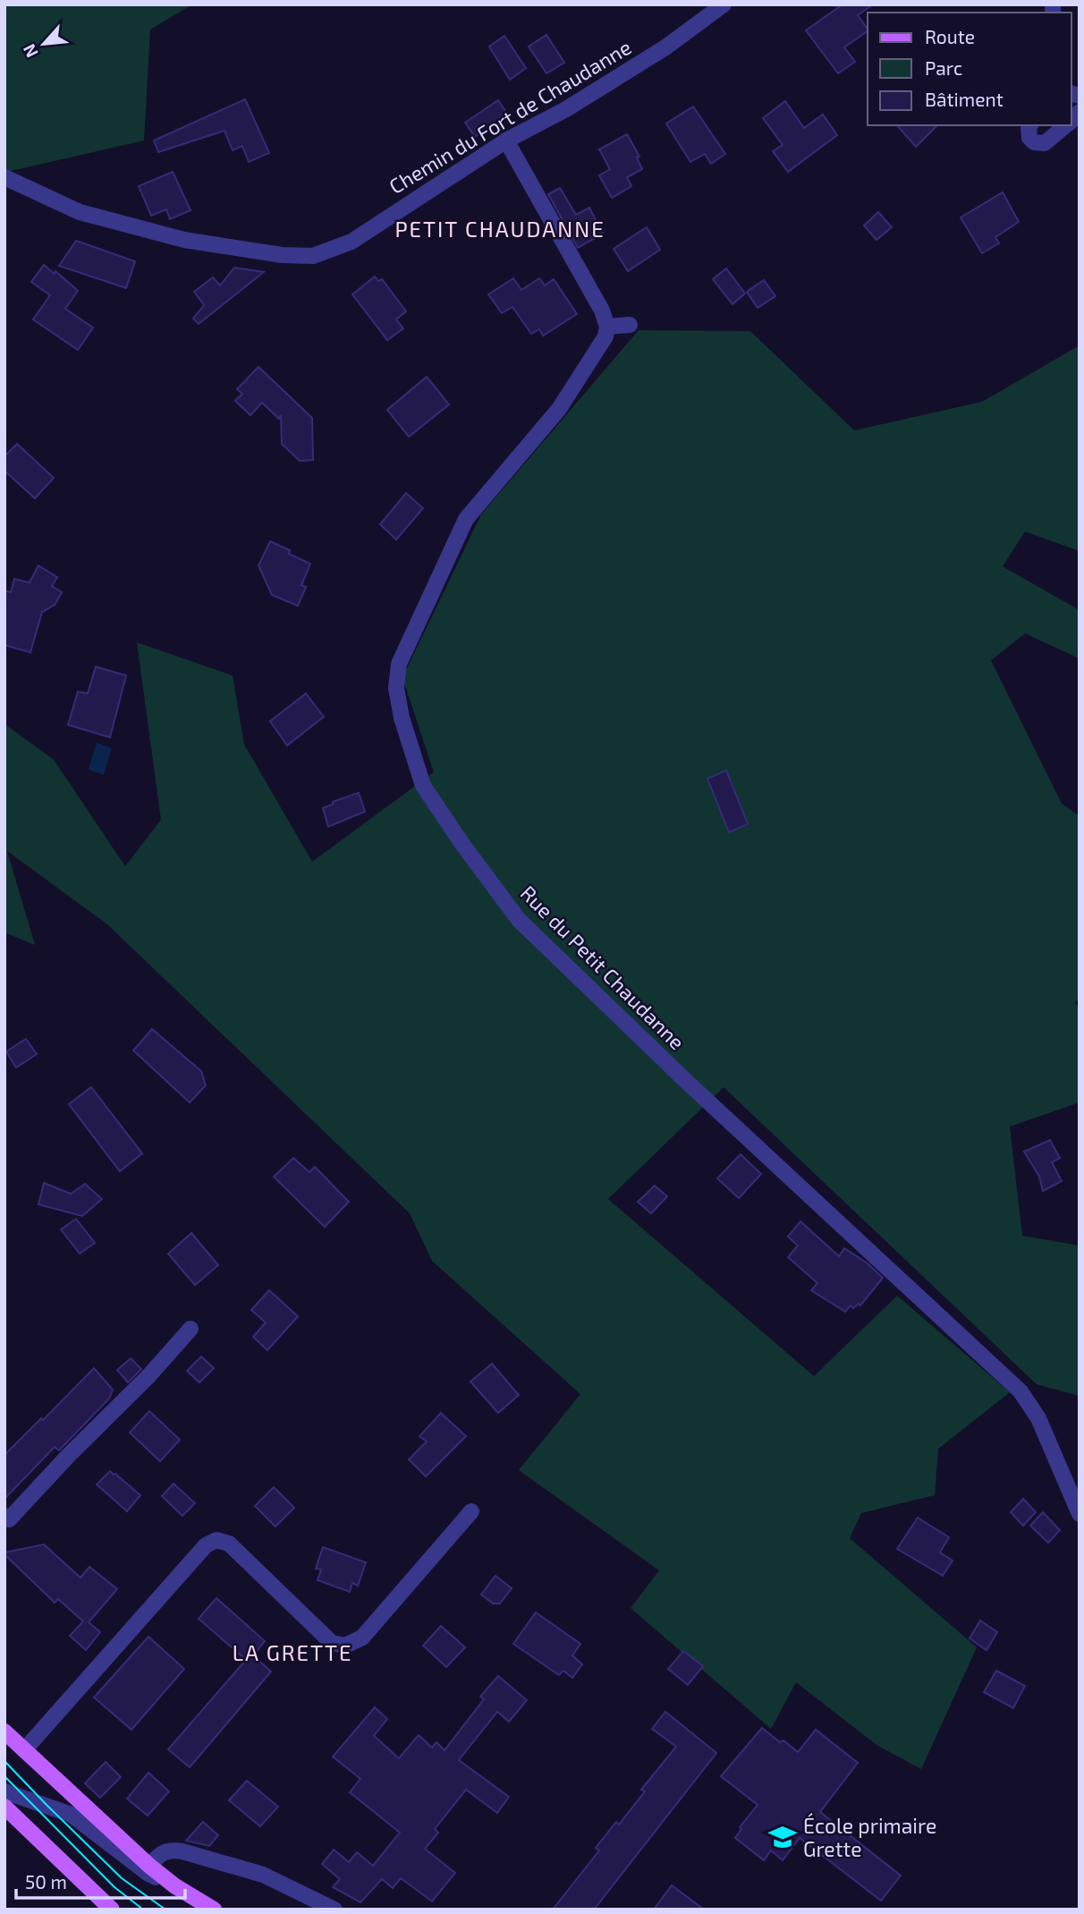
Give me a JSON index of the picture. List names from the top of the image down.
{
  "streets": {
    "street": ["Chemin du Fort de Chaudanne", "Rue du Petit Chaudanne"]
  },
  "districts": ["PETIT CHAUDANNE", "LA GRETTE"],
  "places": {
    "school or university": ["École primaire Grette"]
  },
  "legend": ["Route", "Parc", "Bâtiment"],
  "scale_bar": "50 m",
  "north": "bottom left"
}
